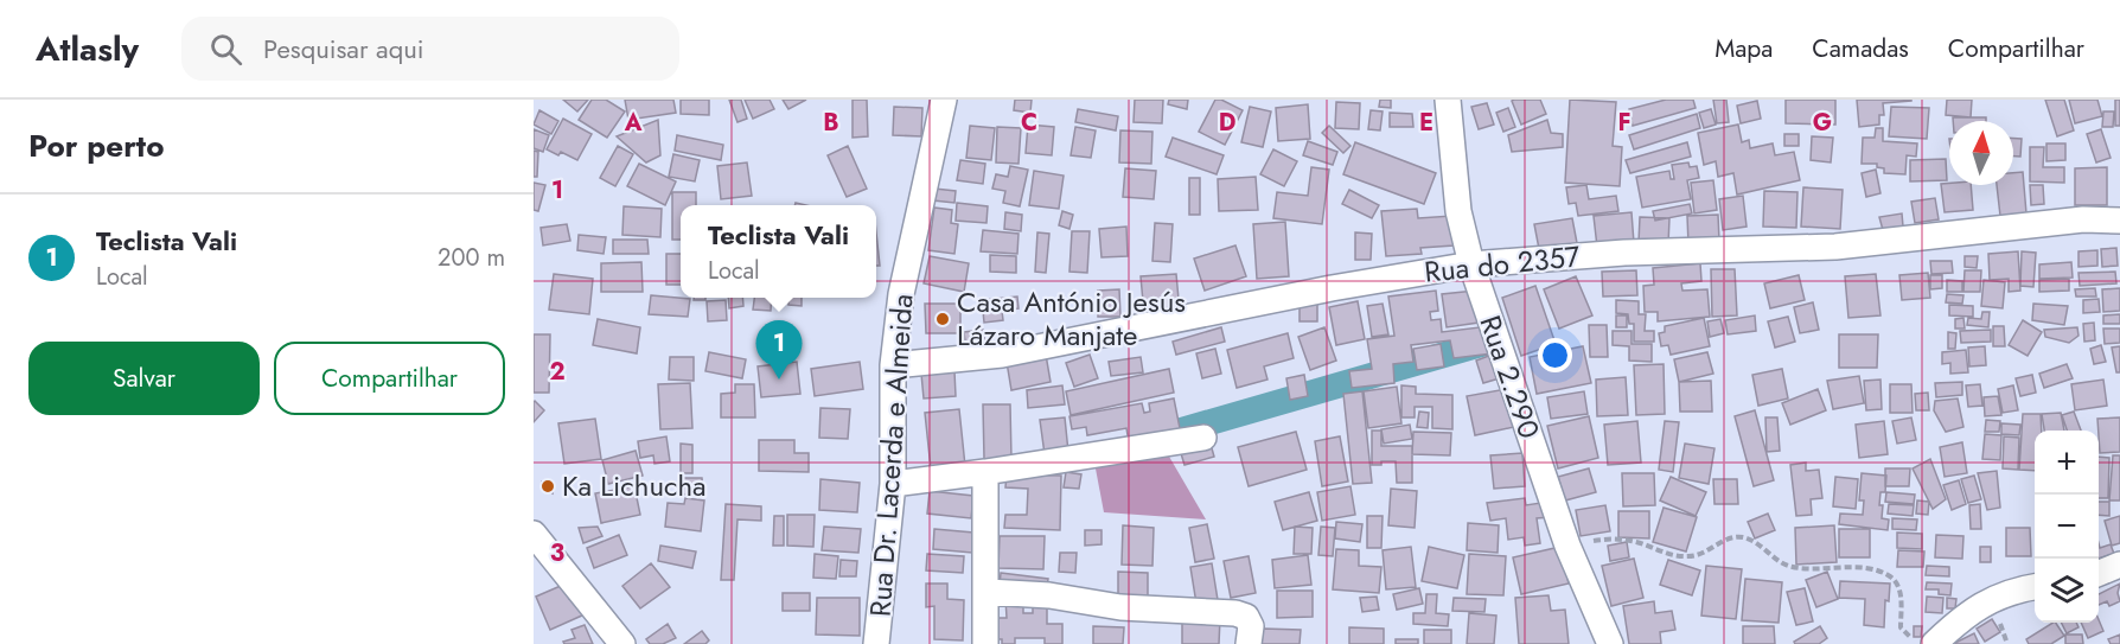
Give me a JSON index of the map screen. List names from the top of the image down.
{
  "streets": {
    "street": ["Rua do 2357", "Rua 2.290", "Rua Dr. Lacerda e Almeida"]
  },
  "crossings": [
    ["Rua do 2357", "Rua 2.290"],
    ["Rua do 2357", "Rua Dr. Lacerda e Almeida"]
  ],
  "places": ["Casa António Jesús Lázaro Manjate", "Ka Lichucha"],
  "north": "top",
  "page": {
    "header": "Atlasly",
    "search": "Pesquisar aqui",
    "nav": ["Mapa", "Camadas", "Compartilhar"],
    "heading": "Por perto",
    "list": [
      {
        "mark": "1",
        "name": "Teclista Vali",
        "note": "Local",
        "value": "200 m"
      }
    ],
    "popup": ["Teclista Vali", "Local"],
    "buttons": ["Salvar", "Compartilhar"],
    "pins": "1",
    "map_buttons": ["+", "−"]
  },
  "grid": {
    "columns": [
      "A",
      "B",
      "C",
      "D",
      "E",
      "F",
      "G"
    ],
    "rows": ["1", "2", "3"]
  }
}
